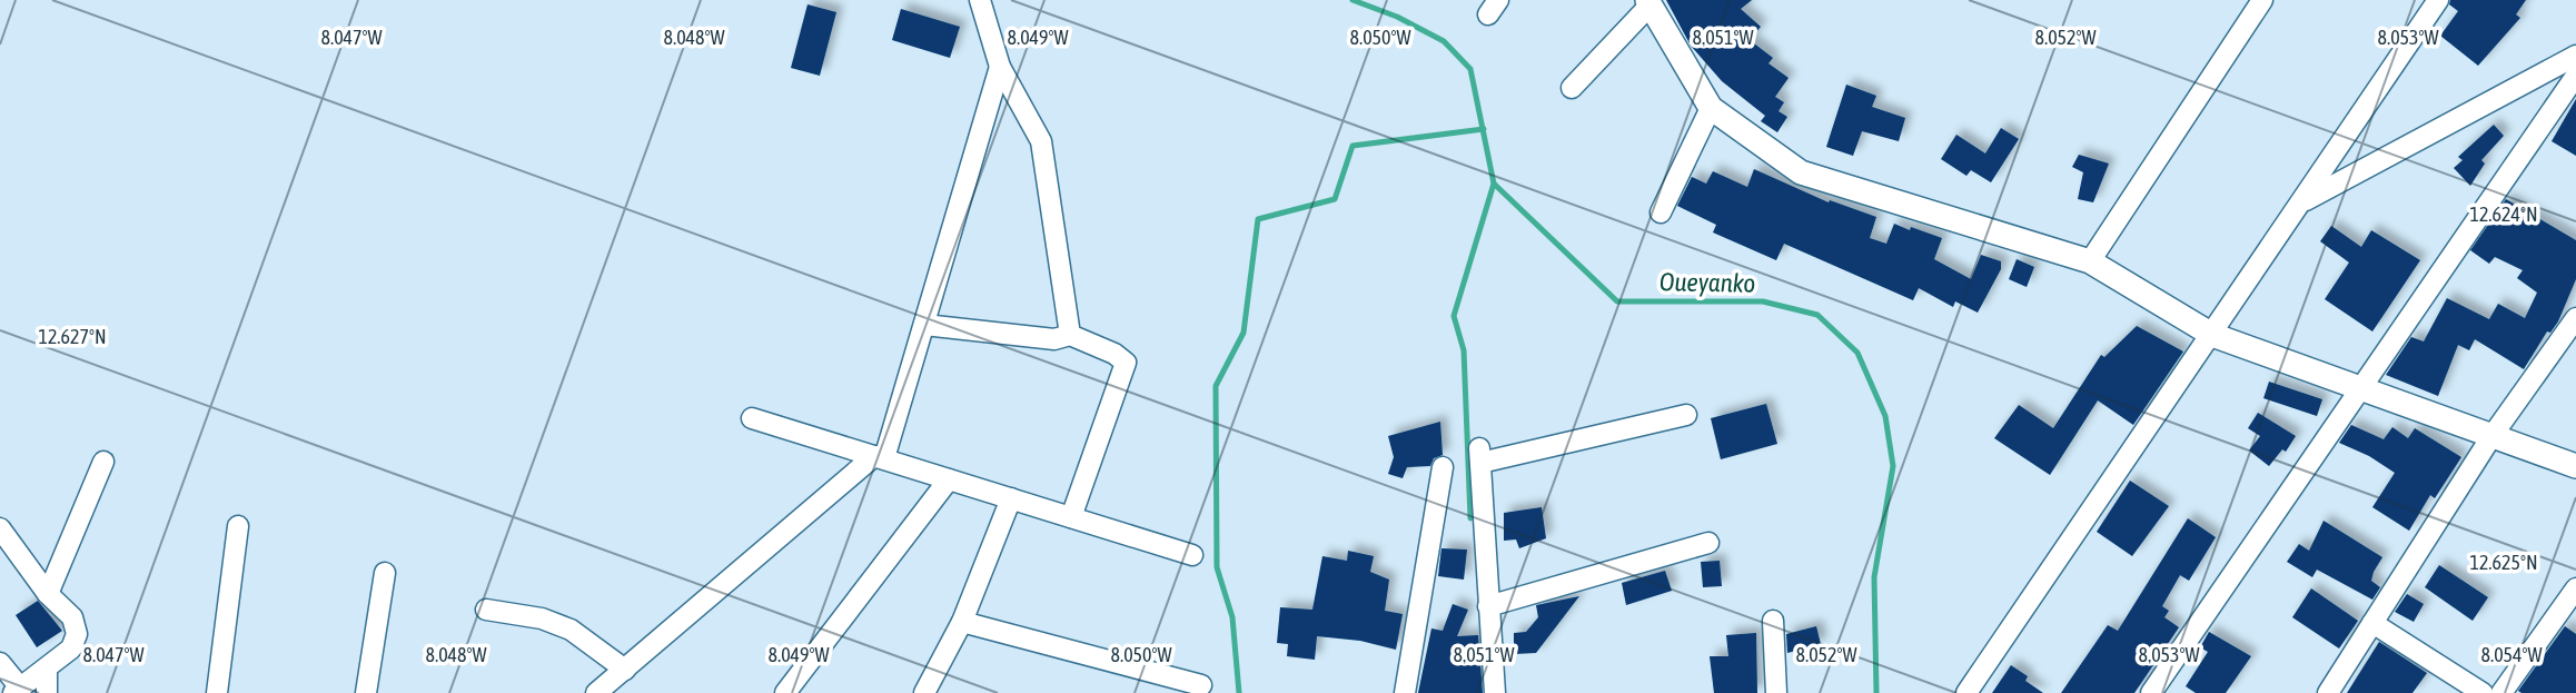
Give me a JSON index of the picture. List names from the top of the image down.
{
  "water": ["Oueyanko"],
  "coordinates": [
    "8.047°W",
    "8.048°W",
    "8.049°W",
    "8.050°W",
    "8.051°W",
    "8.052°W",
    "8.053°W",
    "12.624°N",
    "12.627°N",
    "12.625°N",
    "8.054°W"
  ]
}
